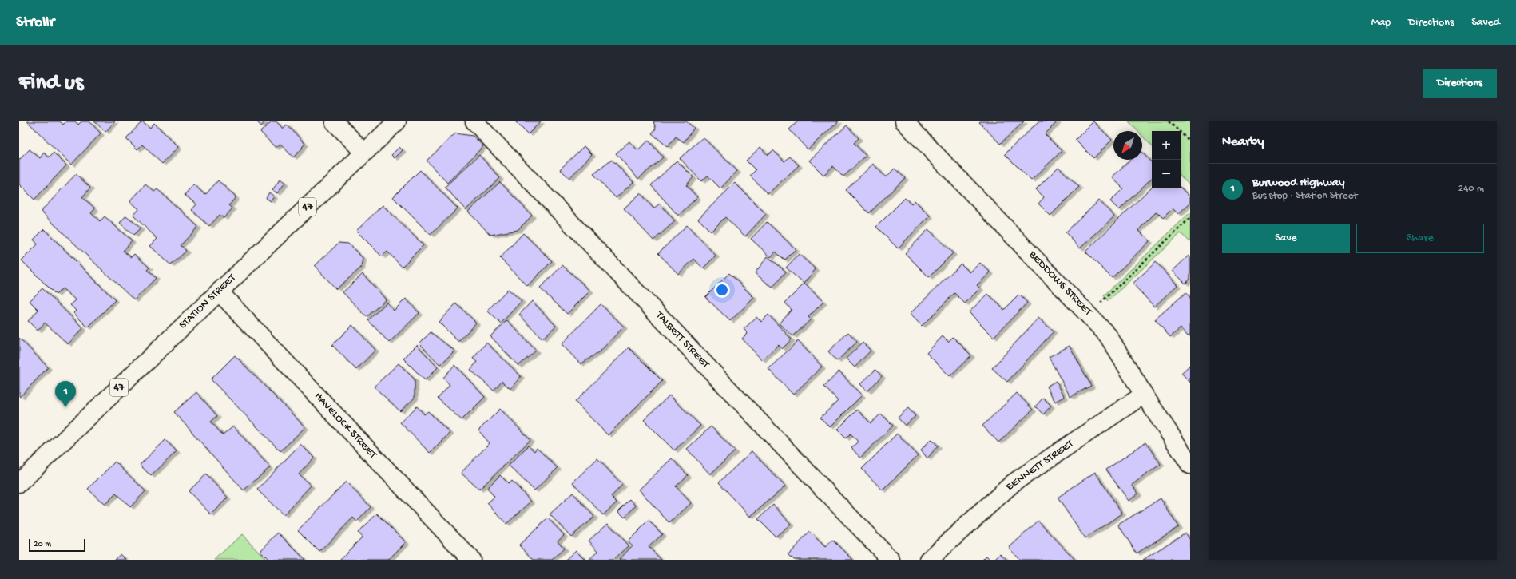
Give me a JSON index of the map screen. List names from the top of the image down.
{
  "streets": {
    "street": [
      "47",
      "BEDDOWS STREET",
      "STATION STREET",
      "TALBETT STREET",
      "HAVELOCK STREET",
      "BENNETT STREET"
    ]
  },
  "crossings": [
    ["BEDDOWS STREET", "BENNETT STREET"],
    ["STATION STREET", "HAVELOCK STREET"]
  ],
  "scale_bar": "20 m",
  "north": "bottom left",
  "page": {
    "header": "Strollr",
    "nav": ["Map", "Directions", "Saved"],
    "buttons": [
      "Directions",
      ["Save", "Share"]
    ],
    "title": "Find us",
    "heading": "Nearby",
    "map_buttons": ["+", "−"],
    "list": [
      {
        "mark": "1",
        "name": "Burwood Highway",
        "note": "Bus stop · Station Street",
        "value": "240 m"
      }
    ],
    "pins": "1",
    "scale": "20 m"
  }
}
